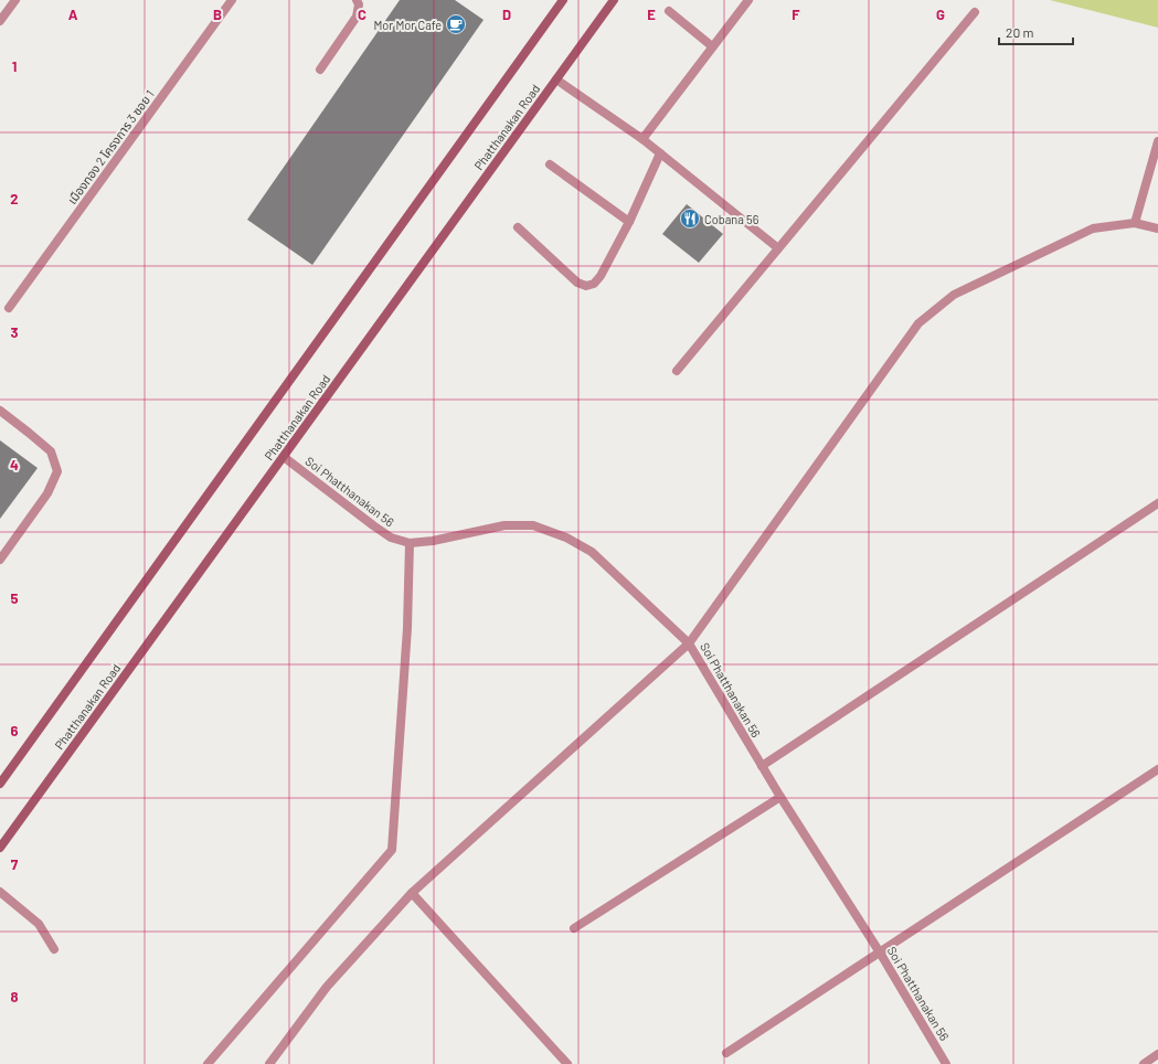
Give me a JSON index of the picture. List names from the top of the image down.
{
  "streets": {
    "main road": ["Phatthanakan Road"],
    "street": ["เมืองทอง 2 โครงการ 3 ซอย 1", "Soi Phatthanakan 56"]
  },
  "crossings": [
    ["Phatthanakan Road", "Soi Phatthanakan 56"]
  ],
  "places": {
    "cafe": ["Mor Mor Cafe"],
    "restaurant": ["Cobana 56"]
  },
  "scale_bar": "20 m",
  "grid": {
    "columns": [
      "A",
      "B",
      "C",
      "D",
      "E",
      "F",
      "G"
    ],
    "rows": [
      "1",
      "2",
      "3",
      "4",
      "5",
      "6",
      "7",
      "8"
    ]
  }
}
